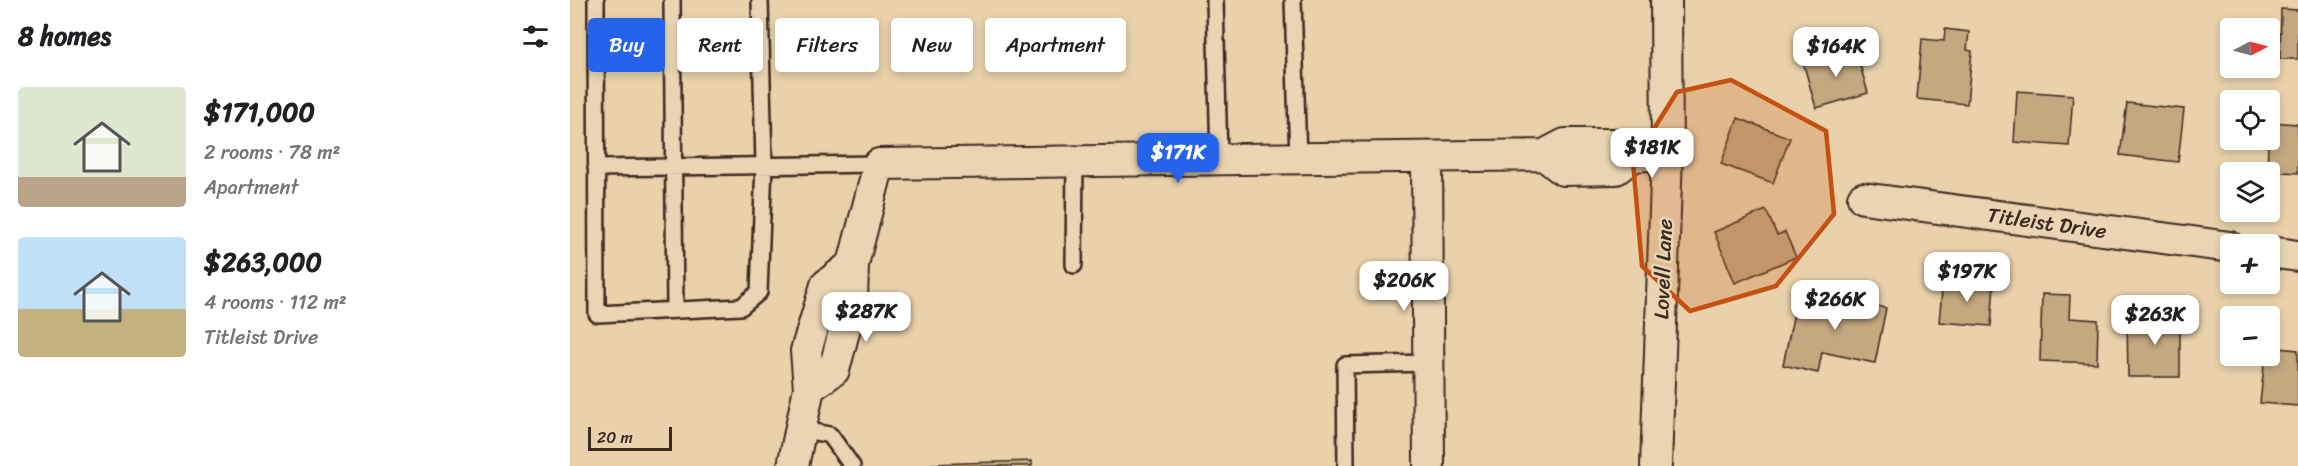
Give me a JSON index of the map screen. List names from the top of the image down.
{
  "streets": {
    "street": ["Titleist Drive", "Lovell Lane"]
  },
  "scale_bar": "20 m",
  "north": "right",
  "page": {
    "heading": "8 homes",
    "map_buttons": ["+", "−"],
    "chip": [
      "Buy",
      "Rent",
      "Filters",
      "New",
      "Apartment"
    ],
    "price": [
      "$164K",
      "$181K",
      "$171K",
      "$197K",
      "$206K",
      "$266K",
      "$287K",
      "$263K"
    ],
    "list": [
      {
        "name": "$171,000",
        "note": "2 rooms · 78 m² · Apartment"
      },
      {
        "name": "$263,000",
        "note": "4 rooms · 112 m² · Titleist Drive"
      }
    ],
    "scale": "20 m"
  }
}
